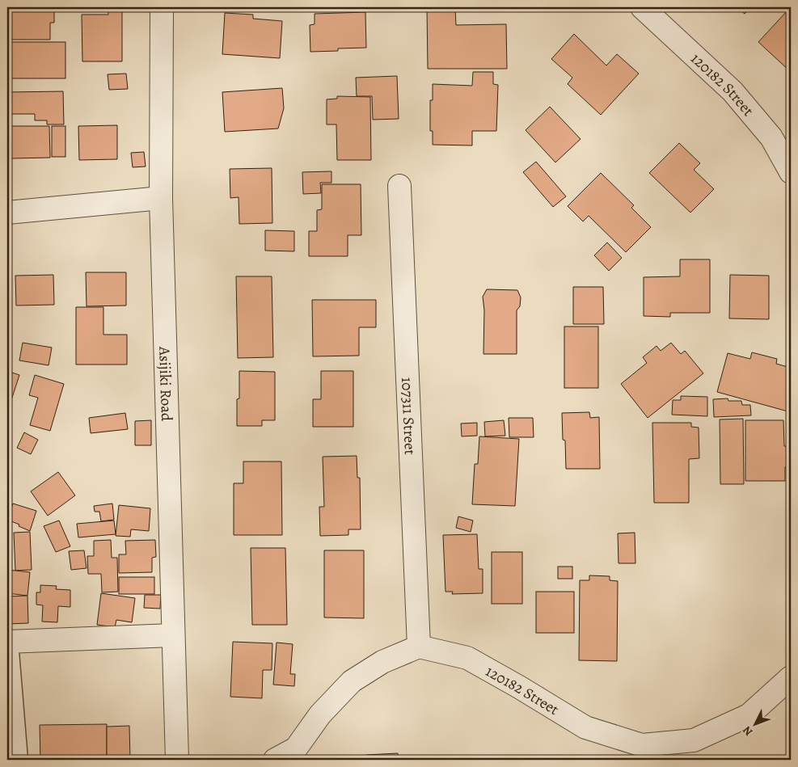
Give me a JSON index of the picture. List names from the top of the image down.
{
  "streets": {
    "street": ["120182 Street", "Asijiki Road", "107311 Street"]
  },
  "crossings": [
    ["120182 Street", "107311 Street"]
  ],
  "north": "bottom left"
}
